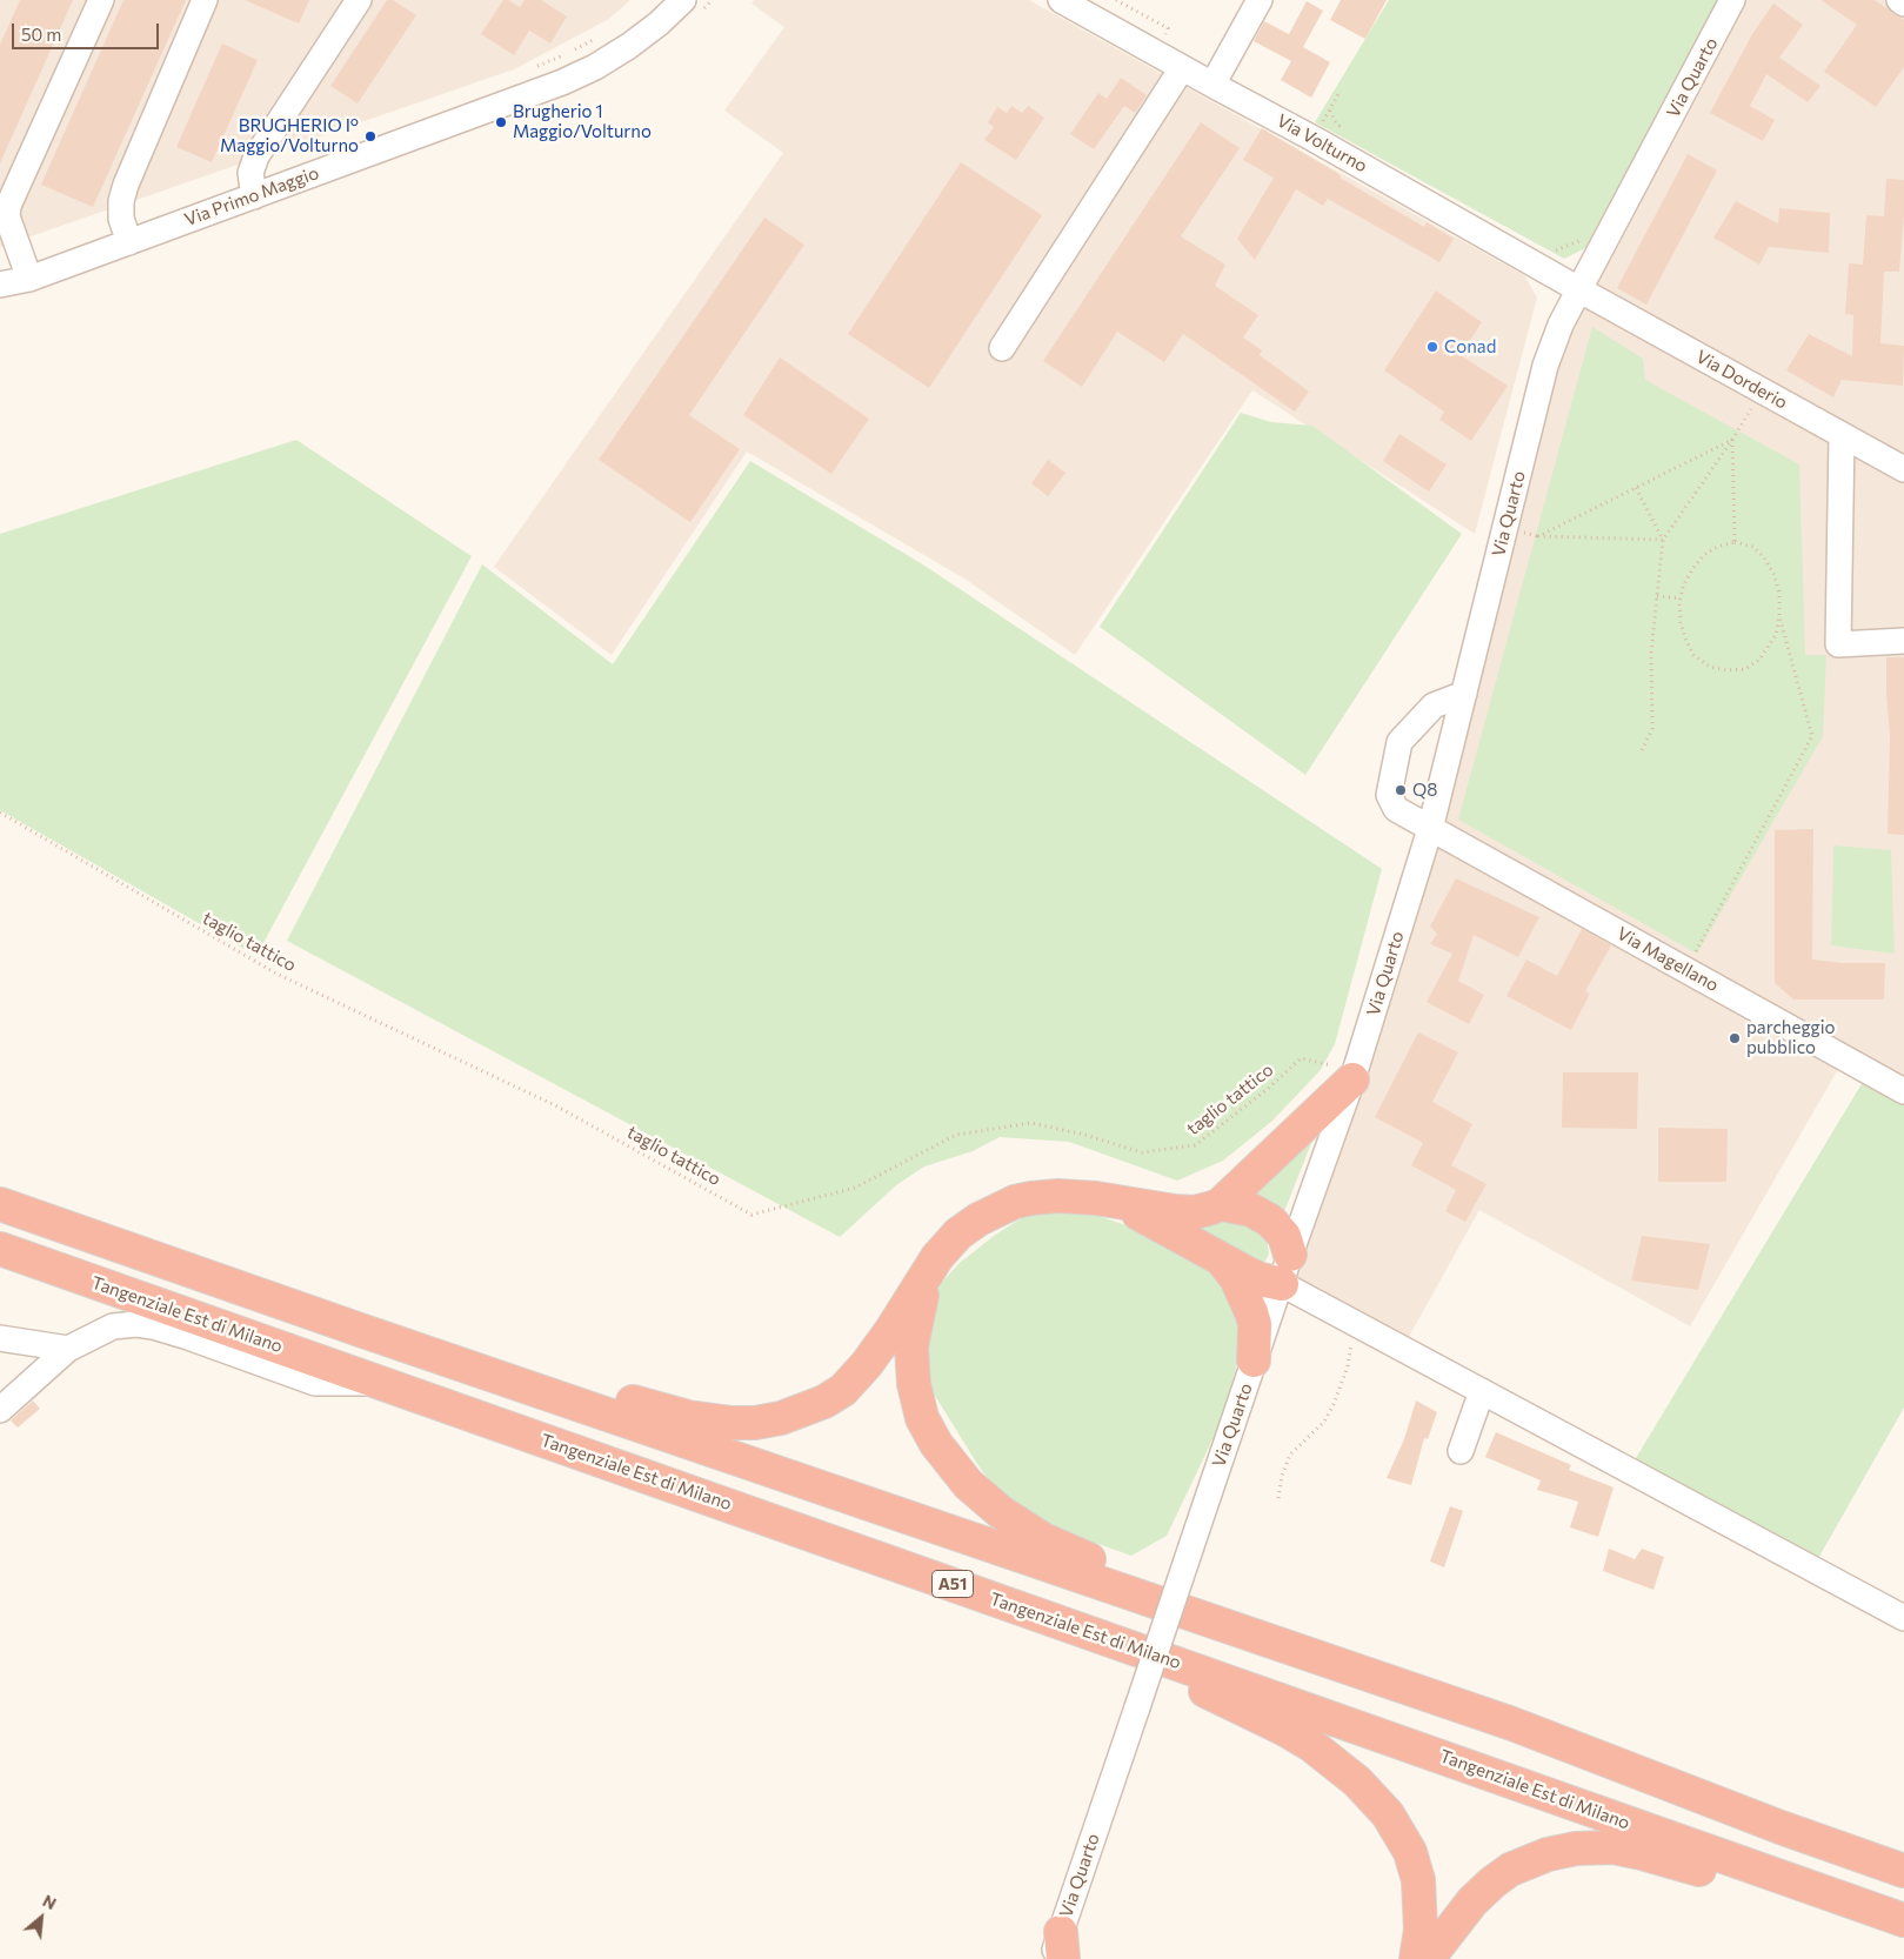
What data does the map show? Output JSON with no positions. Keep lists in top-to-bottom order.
{
  "streets": {
    "highway": ["Tangenziale Est di Milano", "A51"],
    "street": [
      "Via Quarto",
      "Via Volturno",
      "Via Primo Maggio",
      "Via Dorderio",
      "Via Magellano"
    ],
    "path": ["taglio tattico"]
  },
  "crossings": [
    ["Via Quarto", "Via Volturno"],
    ["Via Quarto", "Via Dorderio"],
    ["Via Quarto", "taglio tattico"],
    ["Via Quarto", "Via Magellano"],
    ["Via Volturno", "Via Dorderio"]
  ],
  "places": [
    "Brugherio 1 Maggio/Volturno",
    "BRUGHERIO I° Maggio/Volturno",
    "Conad",
    "Q8",
    "parcheggio pubblico"
  ],
  "scale_bar": "50 m",
  "north": "top right"
}
